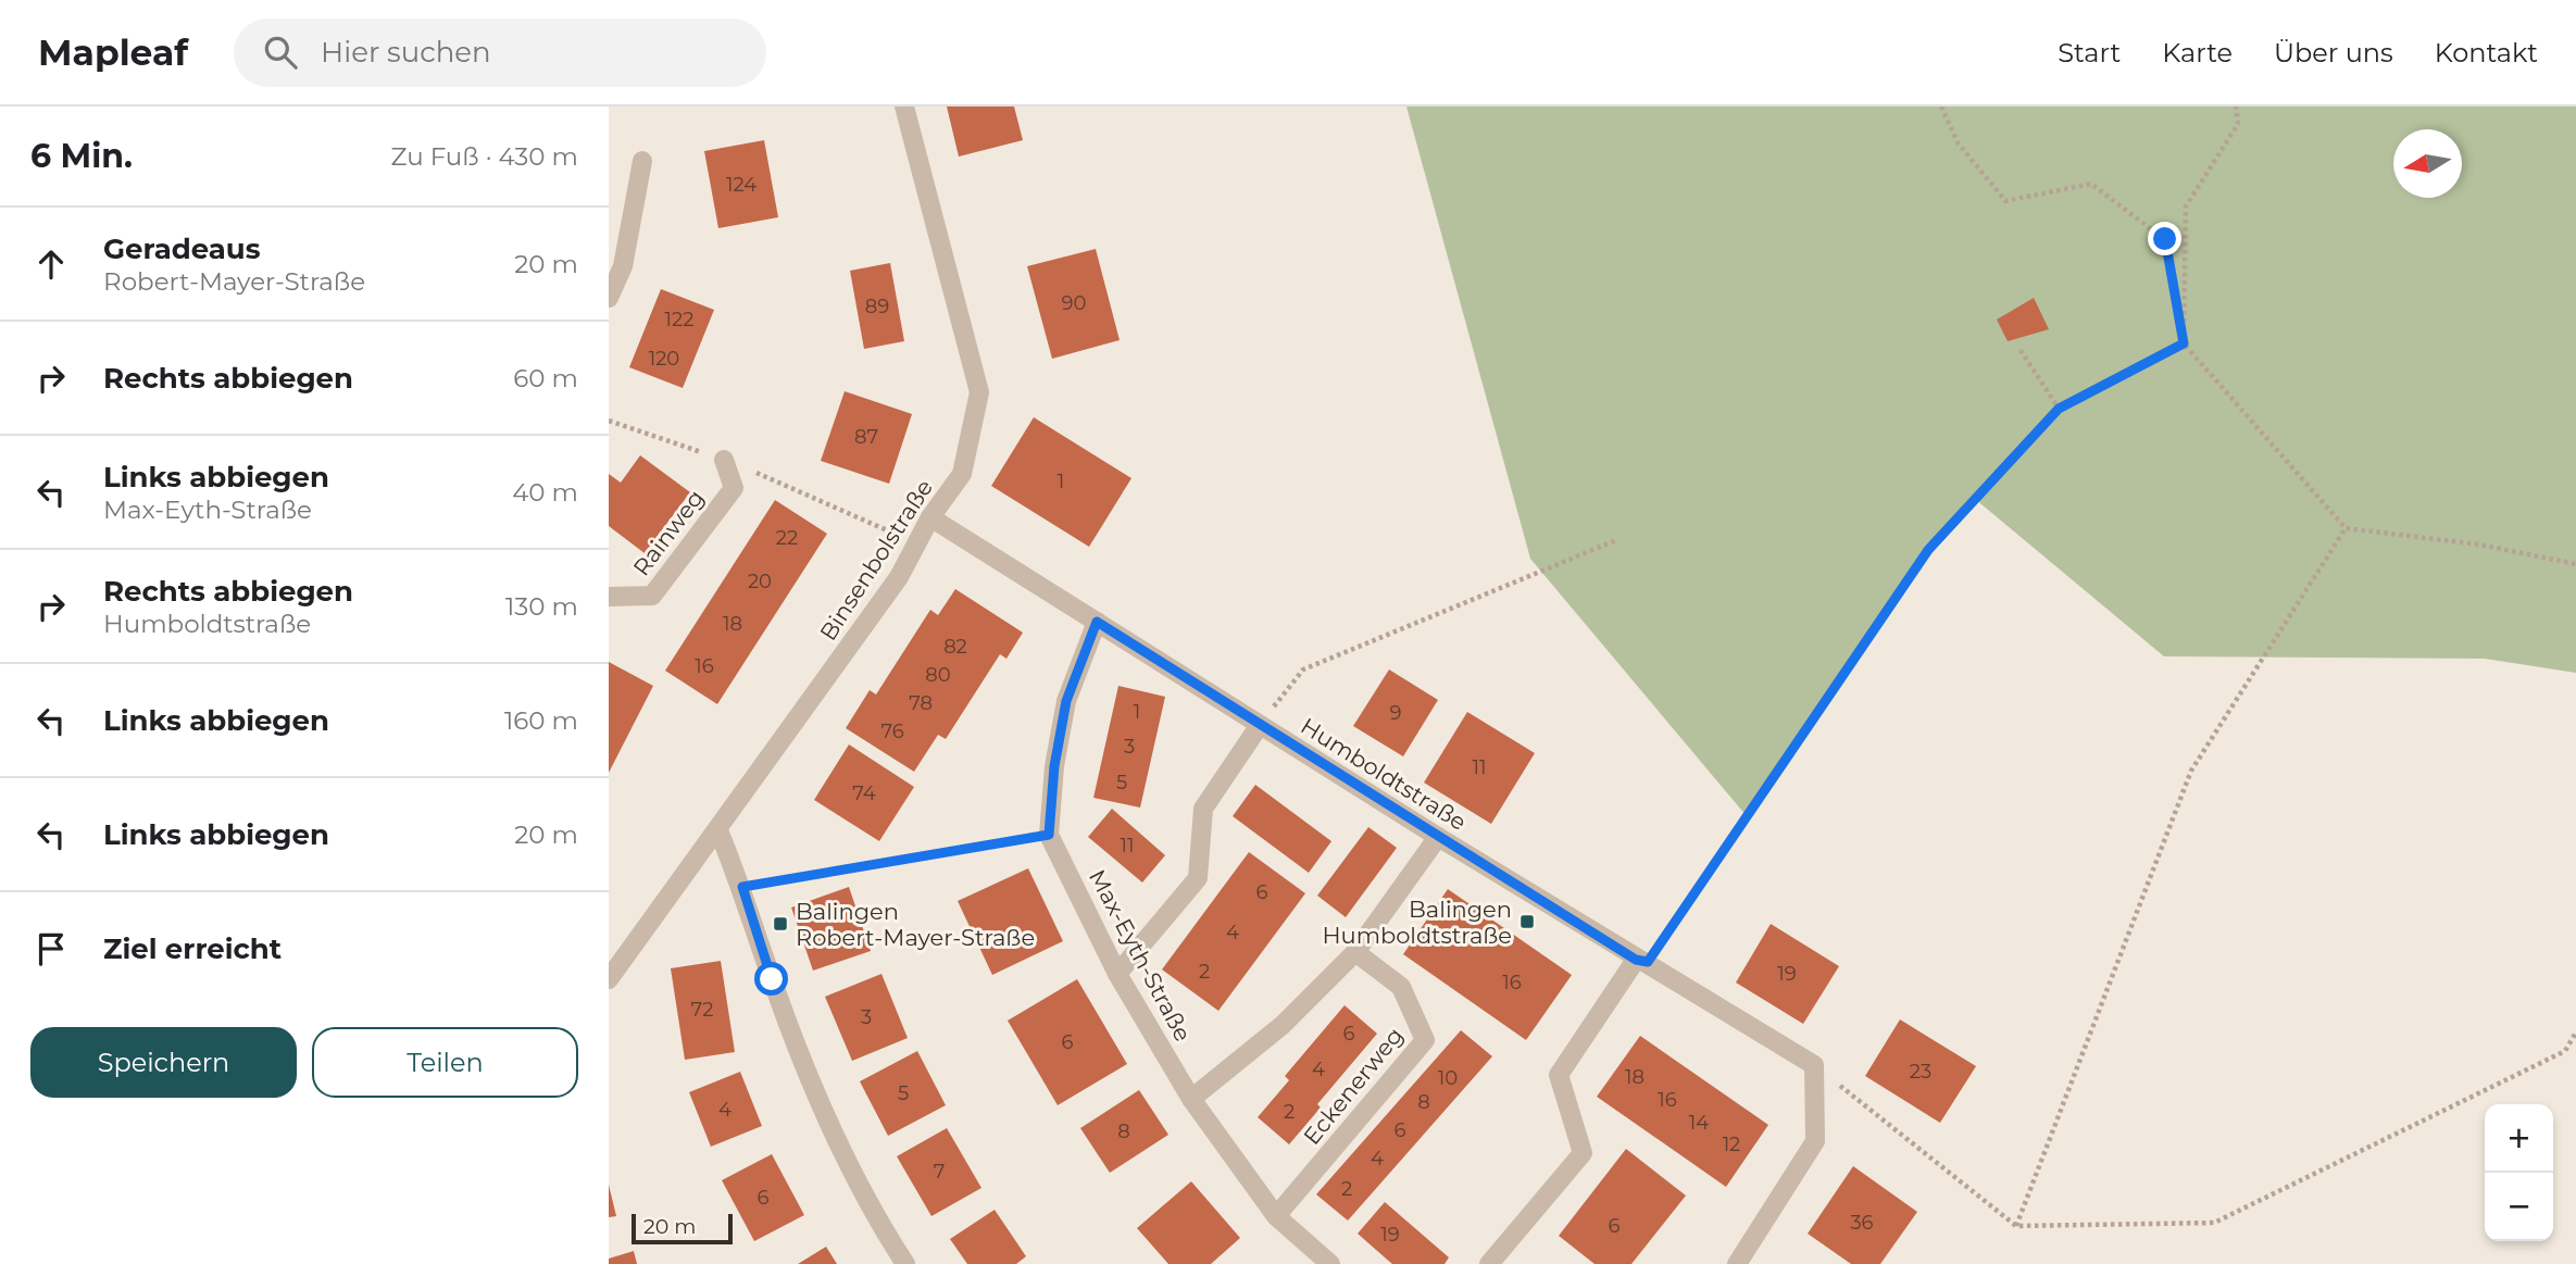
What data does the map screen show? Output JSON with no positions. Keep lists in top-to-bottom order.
{
  "streets": {
    "street": [
      "Rainweg",
      "Binsenbolstraße",
      "Humboldtstraße",
      "Max-Eyth-Straße",
      "Eckenerweg"
    ]
  },
  "crossings": [
    ["Binsenbolstraße", "Humboldtstraße"],
    ["Max-Eyth-Straße", "Eckenerweg"]
  ],
  "places": {
    "transit": ["Balingen Humboldtstraße", "Balingen Robert-Mayer-Straße"]
  },
  "house_numbers": [
    "124",
    "90",
    "89",
    "122",
    "120",
    "87",
    "1",
    "22",
    "20",
    "18",
    "82",
    "16",
    "80",
    "78",
    "1",
    "9",
    "76",
    "3",
    "11",
    "5",
    "74",
    "11",
    "6",
    "4",
    "2",
    "19",
    "16",
    "72",
    "3",
    "6",
    "6",
    "4",
    "23",
    "18",
    "10",
    "5",
    "16",
    "8",
    "4",
    "2",
    "14",
    "6",
    "8",
    "12",
    "4",
    "7",
    "2",
    "6",
    "36",
    "6",
    "19"
  ],
  "scale_bar": "20 m",
  "north": "left",
  "page": {
    "header": "Mapleaf",
    "search": "Hier suchen",
    "nav": [
      "Start",
      "Karte",
      "Über uns",
      "Kontakt"
    ],
    "heading": ["6 Min.", "Zu Fuß · 430 m"],
    "list": [
      ["Geradeaus", "Robert-Mayer-Straße", "20 m"],
      ["Rechts abbiegen", "60 m"],
      ["Links abbiegen", "Max-Eyth-Straße", "40 m"],
      ["Rechts abbiegen", "Humboldtstraße", "130 m"],
      ["Links abbiegen", "160 m"],
      ["Links abbiegen", "20 m"],
      "Ziel erreicht"
    ],
    "buttons": ["Speichern", "Teilen"],
    "map_buttons": ["+", "−"],
    "scale": "20 m"
  }
}
